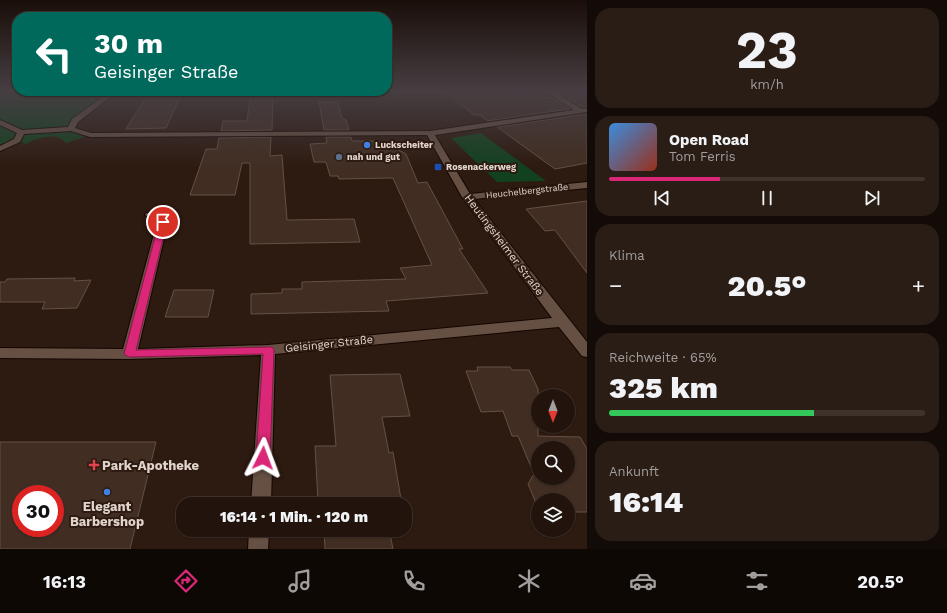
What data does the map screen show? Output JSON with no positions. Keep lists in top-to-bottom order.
{
  "streets": {
    "street": ["Heuchelbergstraße", "Heutingsheimer Straße", "Geisinger Straße"]
  },
  "crossings": [
    ["Heuchelbergstraße", "Heutingsheimer Straße"],
    ["Heutingsheimer Straße", "Geisinger Straße"]
  ],
  "places": {
    "other": ["Luckscheiter", "nah und gut", "Elegant Barbershop"],
    "transit": ["Rosenackerweg"],
    "health": ["Park-Apotheke"]
  },
  "north": "bottom",
  "page": {
    "tile": [
      ["23", "km/h"],
      "Klima",
      ["Reichweite · 65%", "325 km"],
      ["Ankunft", "16:14"]
    ],
    "turn": ["30 m", "Geisinger Straße"],
    "song": ["Open Road", "Tom Ferris"],
    "heat": ["−", "20.5°", "+"],
    "limit": "30",
    "trip": "16:14 · 1 Min. · 120 m",
    "tabs": ["16:13", "20.5°"]
  }
}
